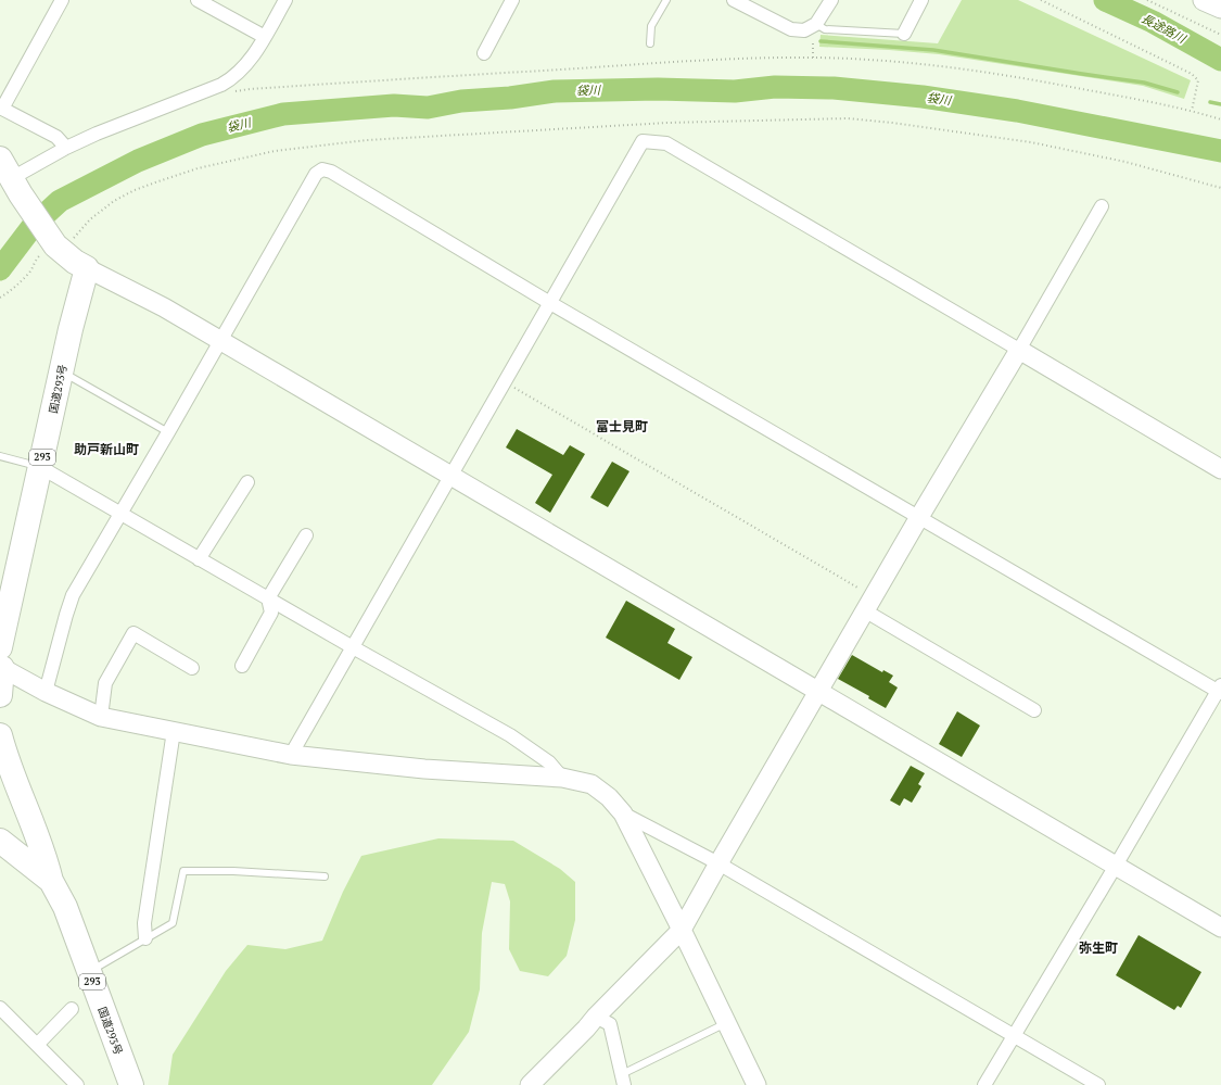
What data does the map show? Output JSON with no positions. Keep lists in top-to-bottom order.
{
  "streets": {
    "highway": ["国道293号", "293"]
  },
  "districts": ["富士見町", "助戸新山町", "弥生町"],
  "water": ["長途路川", "袋川"]
}
